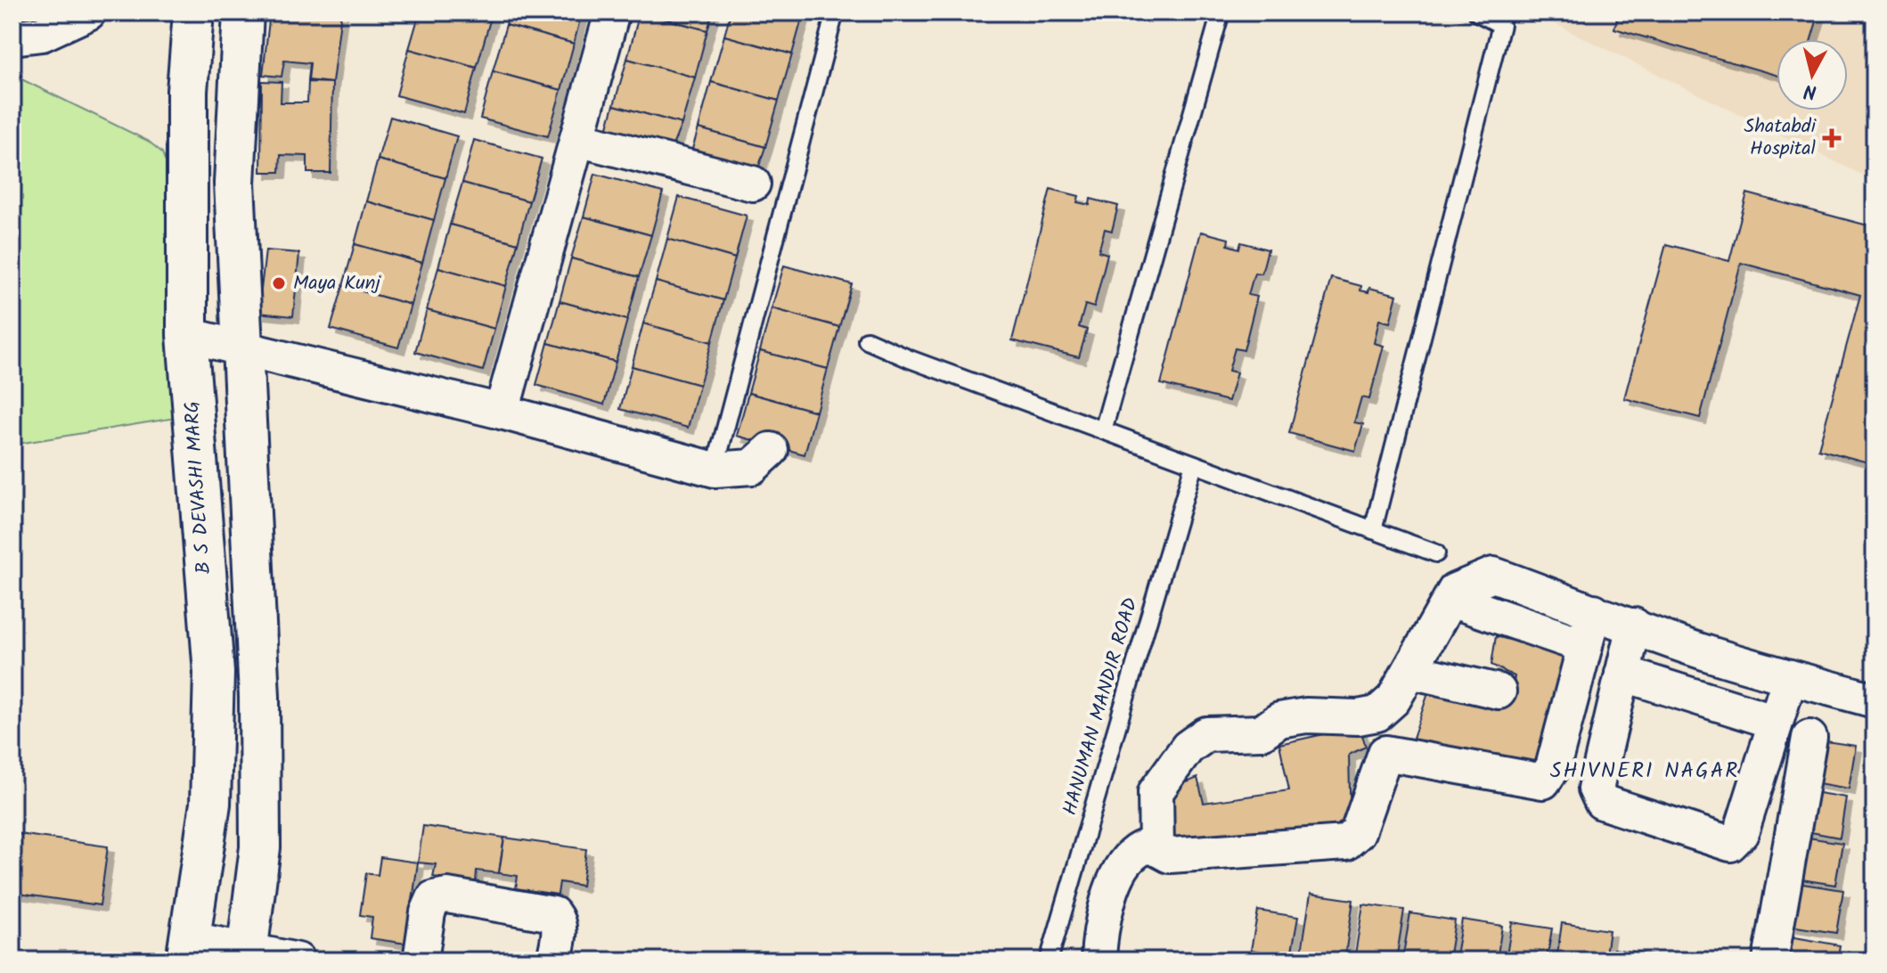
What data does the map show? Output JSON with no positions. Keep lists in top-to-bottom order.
{
  "streets": {
    "main road": ["B S DEVASHI MARG"],
    "lane": ["HANUMAN MANDIR ROAD"]
  },
  "districts": ["SHIVNERI NAGAR"],
  "places": {
    "health": ["Shatabdi Hospital"],
    "other": ["Maya Kunj"]
  },
  "north": "bottom"
}
